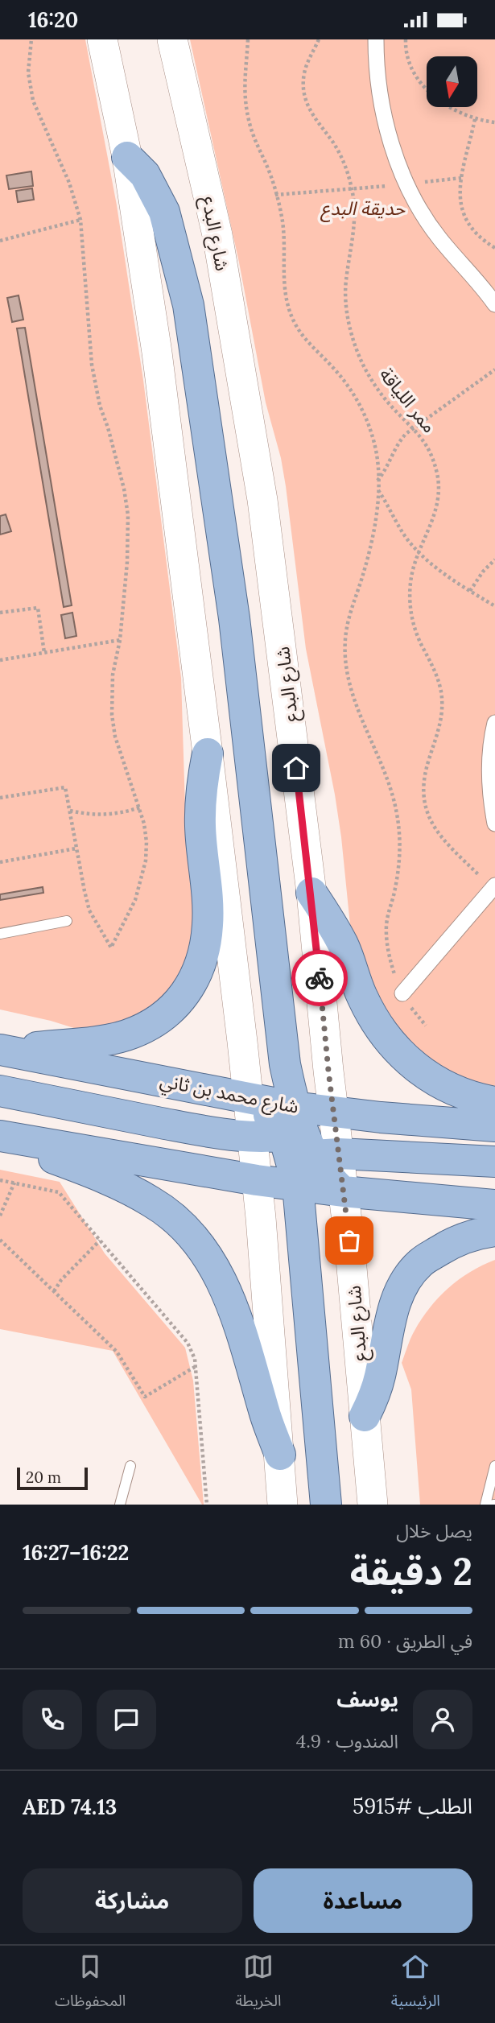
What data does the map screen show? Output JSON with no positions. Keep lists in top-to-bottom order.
{
  "streets": {
    "main road": ["شارع البدع", "شارع محمد بن ثاني"],
    "path": ["ممر اللياقة"]
  },
  "crossings": [
    ["شارع البدع", "شارع محمد بن ثاني"]
  ],
  "parks": ["حديقة البدع"],
  "scale_bar": "20 m",
  "north": "bottom",
  "page": {
    "status": "16:20",
    "scale": "20 m",
    "heading": ["2 دقيقة", "يصل خلال", "16:22–16:27"],
    "panel": [
      "يوسف",
      "المندوب · 4.9",
      "الطلب #5915",
      "AED 74.13"
    ],
    "bar": "في الطريق · 60 m",
    "buttons": ["مساعدة", "مشاركة"],
    "tabs": ["الرئيسية", "الخريطة", "المحفوظات"]
  }
}
